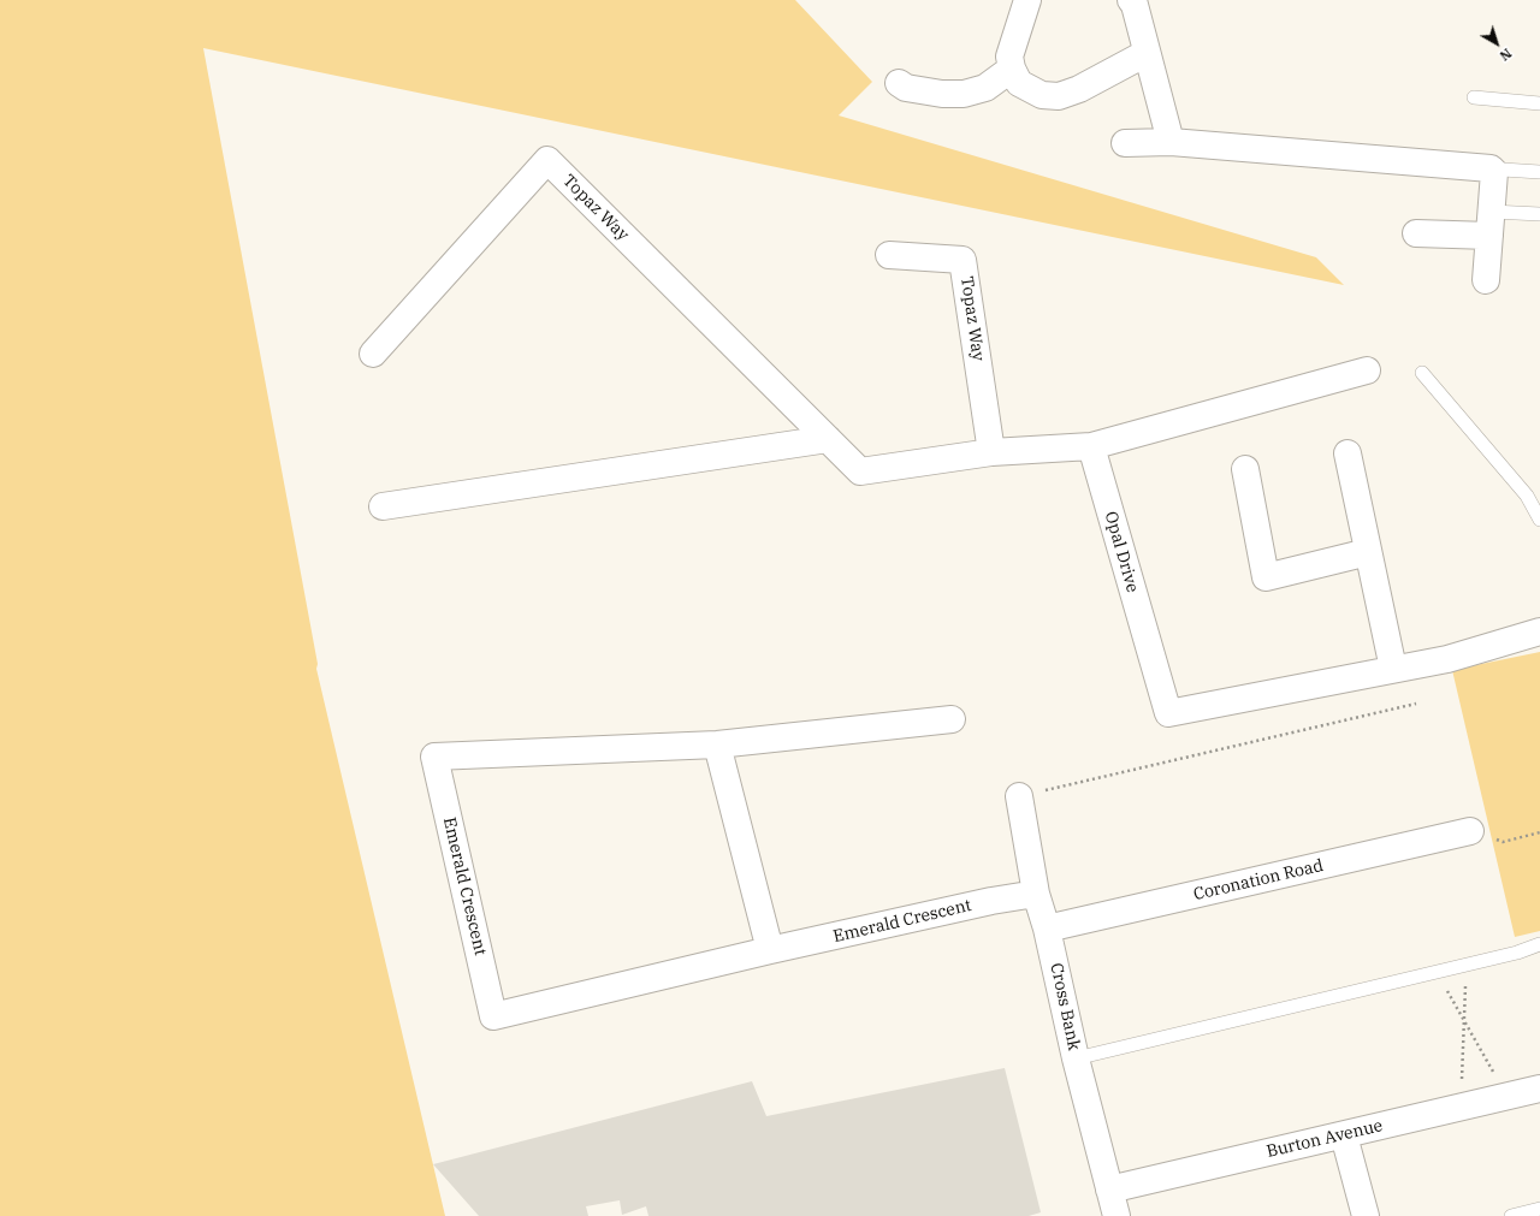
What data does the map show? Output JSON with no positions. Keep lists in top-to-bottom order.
{
  "streets": {
    "street": [
      "Topaz Way",
      "Opal Drive",
      "Coronation Road",
      "Emerald Crescent",
      "Cross Bank",
      "Burton Avenue"
    ]
  },
  "crossings": [
    ["Topaz Way", "Opal Drive"],
    ["Coronation Road", "Cross Bank"],
    ["Emerald Crescent", "Cross Bank"],
    ["Cross Bank", "Burton Avenue"]
  ],
  "north": "bottom right"
}
